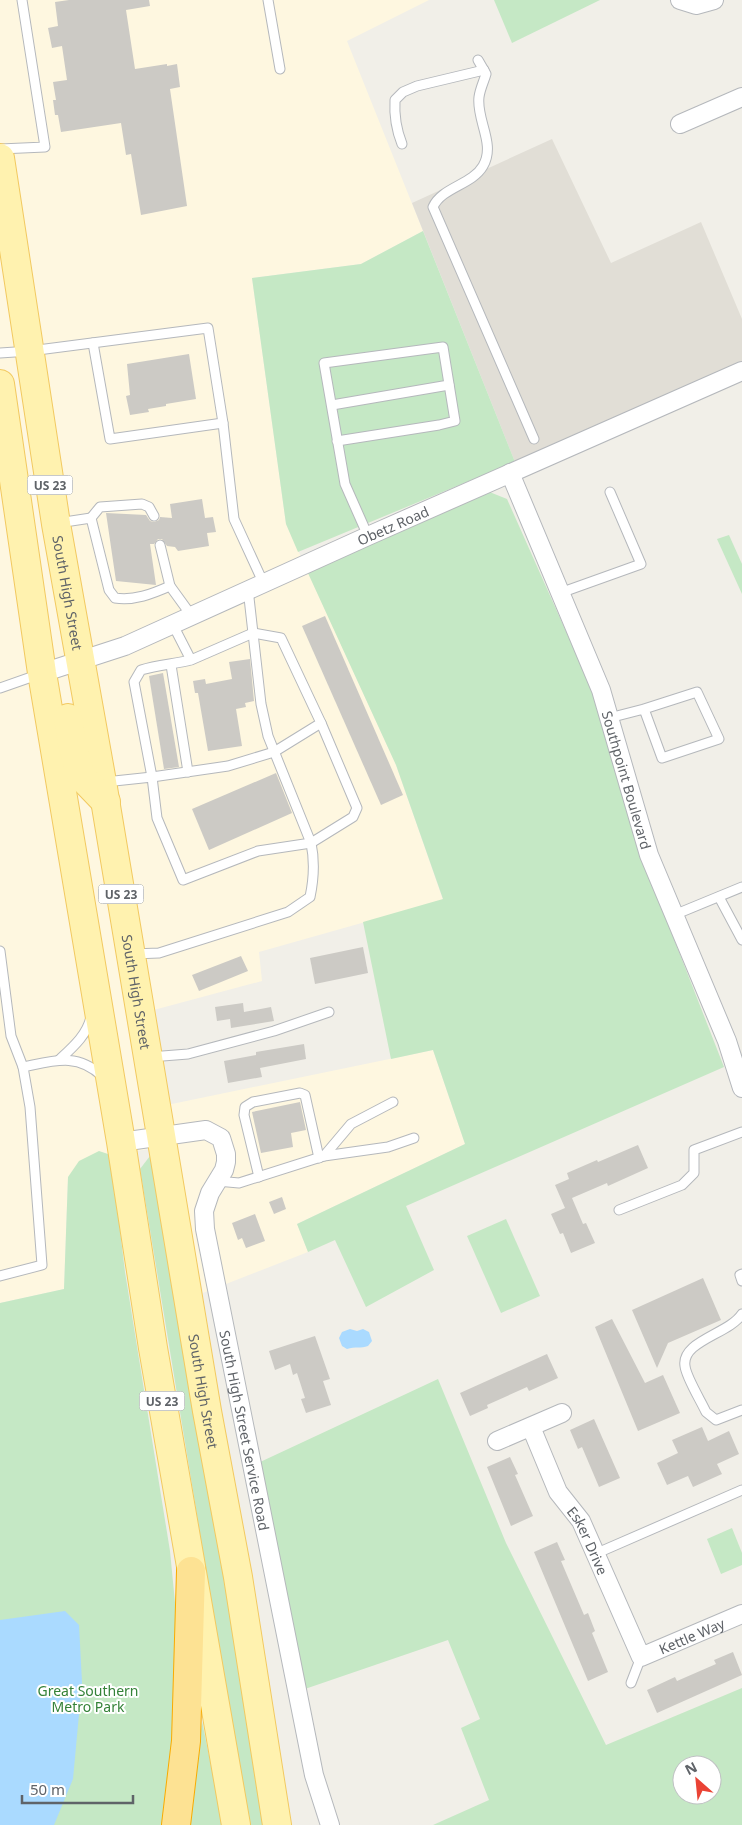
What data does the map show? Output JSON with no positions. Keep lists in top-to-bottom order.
{
  "streets": {
    "main road": ["US 23", "South High Street"],
    "street": [
      "Obetz Road",
      "Southpoint Boulevard",
      "South High Street Service Road",
      "Esker Drive",
      "Kettle Way"
    ]
  },
  "crossings": [
    ["US 23", "Obetz Road"],
    ["US 23", "South High Street Service Road"],
    ["Obetz Road", "South High Street"],
    ["Obetz Road", "Southpoint Boulevard"],
    ["South High Street", "South High Street Service Road"],
    ["Esker Drive", "Kettle Way"]
  ],
  "parks": ["Great Southern Metro Park"],
  "scale_bar": "50 m",
  "north": "top left"
}
